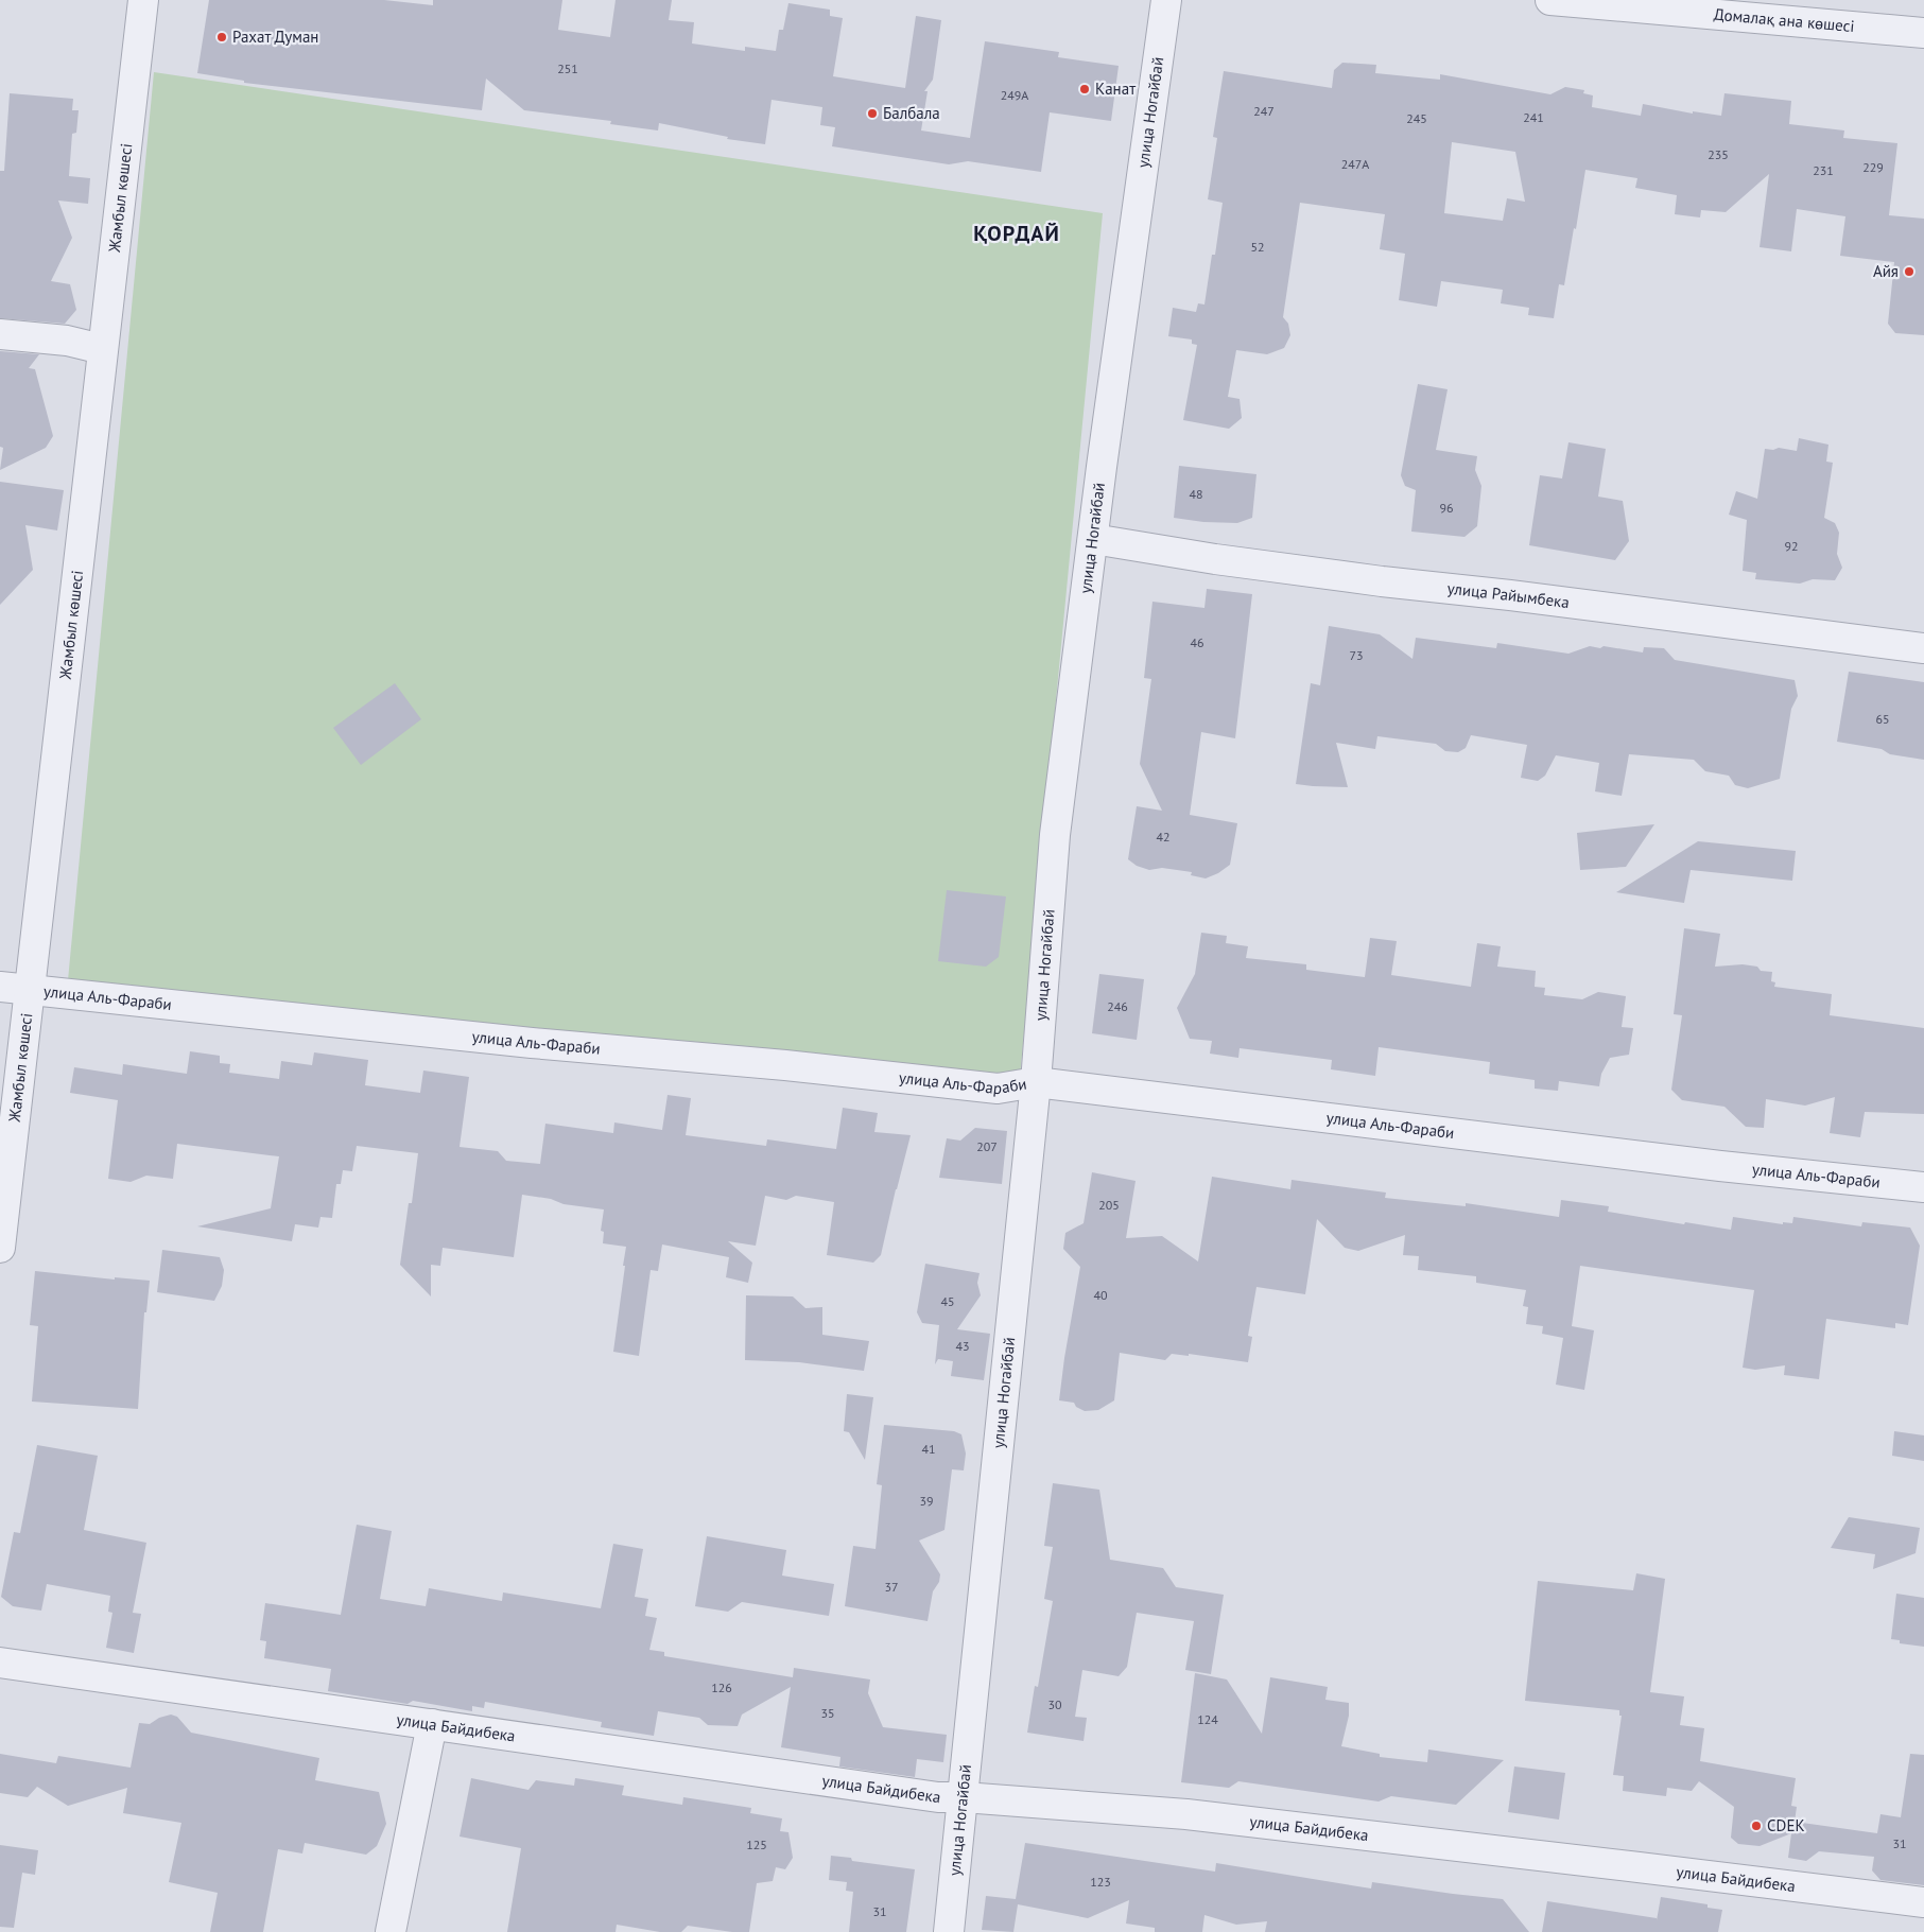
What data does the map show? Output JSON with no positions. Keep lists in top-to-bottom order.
{
  "streets": {
    "street": [
      "Домалақ ана көшесі",
      "улица Ногайбай",
      "Жамбыл көшесі",
      "улица Райымбека",
      "улица Аль-Фараби",
      "улица Байдибека"
    ]
  },
  "crossings": [
    ["улица Ногайбай", "улица Райымбека"],
    ["улица Ногайбай", "улица Аль-Фараби"],
    ["улица Ногайбай", "улица Байдибека"],
    ["Жамбыл көшесі", "улица Аль-Фараби"]
  ],
  "districts": ["ҚОРДАЙ"],
  "places": [
    "Рахат Думан",
    "Канат",
    "Балбала",
    "Айя",
    "CDEK"
  ],
  "house_numbers": [
    "251",
    "249А",
    "247",
    "241",
    "245",
    "235",
    "247А",
    "229",
    "231",
    "52",
    "48",
    "96",
    "92",
    "46",
    "73",
    "65",
    "42",
    "246",
    "207",
    "205",
    "40",
    "45",
    "43",
    "41",
    "39",
    "37",
    "126",
    "30",
    "35",
    "124",
    "31",
    "125",
    "123",
    "31"
  ]
}
